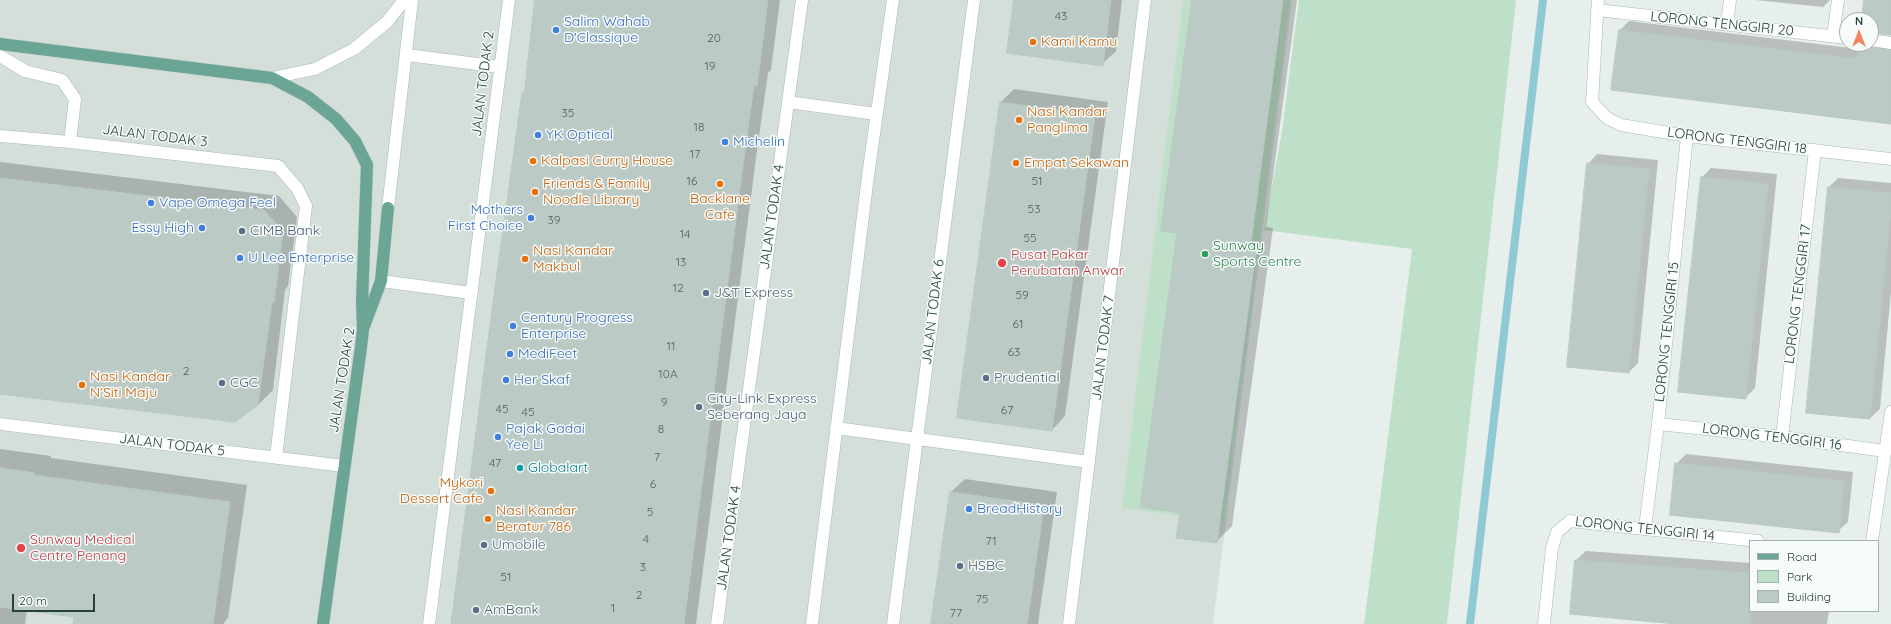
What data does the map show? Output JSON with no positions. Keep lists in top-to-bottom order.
{
  "streets": {
    "main road": ["JALAN TODAK 2"],
    "street": [
      "LORONG TENGGIRI 20",
      "JALAN TODAK 3",
      "LORONG TENGGIRI 18",
      "JALAN TODAK 4",
      "LORONG TENGGIRI 17",
      "JALAN TODAK 6",
      "LORONG TENGGIRI 15",
      "JALAN TODAK 7",
      "LORONG TENGGIRI 16",
      "JALAN TODAK 5",
      "LORONG TENGGIRI 14"
    ]
  },
  "crossings": [
    ["LORONG TENGGIRI 20", "LORONG TENGGIRI 18"],
    ["JALAN TODAK 2", "JALAN TODAK 5"],
    ["JALAN TODAK 3", "JALAN TODAK 5"],
    ["LORONG TENGGIRI 18", "LORONG TENGGIRI 17"],
    ["LORONG TENGGIRI 18", "LORONG TENGGIRI 15"],
    ["LORONG TENGGIRI 17", "LORONG TENGGIRI 16"],
    ["LORONG TENGGIRI 15", "LORONG TENGGIRI 16"],
    ["LORONG TENGGIRI 15", "LORONG TENGGIRI 14"]
  ],
  "places": [
    "Salim Wahab D'Classique",
    "Kami Kamu",
    "Nasi Kandar Panglima",
    "YK Optical",
    "Michelin",
    "Kalpasi Curry House",
    "Empat Sekawan",
    "Backlane Cafe",
    "Friends & Family Noodle Library",
    "Vape Omega Feel",
    "Mothers First Choice",
    "Essy High",
    "CIMB Bank",
    "Sunway Sports Centre",
    "U Lee Enterprise",
    "Nasi Kandar Makbul",
    "Pusat Pakar Perubatan Anwar",
    "J&T Express",
    "Century Progress Enterprise",
    "MediFeet",
    "Prudential",
    "Her Skaf",
    "CGC",
    "Nasi Kandar N’Siti Maju",
    "City-Link Express Seberang Jaya",
    "Pajak Gadai Yee Li",
    "Globalart",
    "Mykori Dessert Cafe",
    "BreadHistory",
    "Nasi Kandar Beratur 786",
    "Umobile",
    "Sunway Medical Centre Penang",
    "HSBC",
    "AmBank"
  ],
  "house_numbers": [
    "43",
    "20",
    "19",
    "35",
    "18",
    "17",
    "16",
    "51",
    "53",
    "39",
    "14",
    "55",
    "13",
    "12",
    "59",
    "61",
    "11",
    "63",
    "2",
    "10A",
    "9",
    "45",
    "67",
    "45",
    "8",
    "7",
    "47",
    "6",
    "5",
    "4",
    "71",
    "3",
    "51",
    "2",
    "75",
    "1",
    "77"
  ],
  "legend": ["Road", "Park", "Building"],
  "scale_bar": "20 m",
  "north": "top"
}
